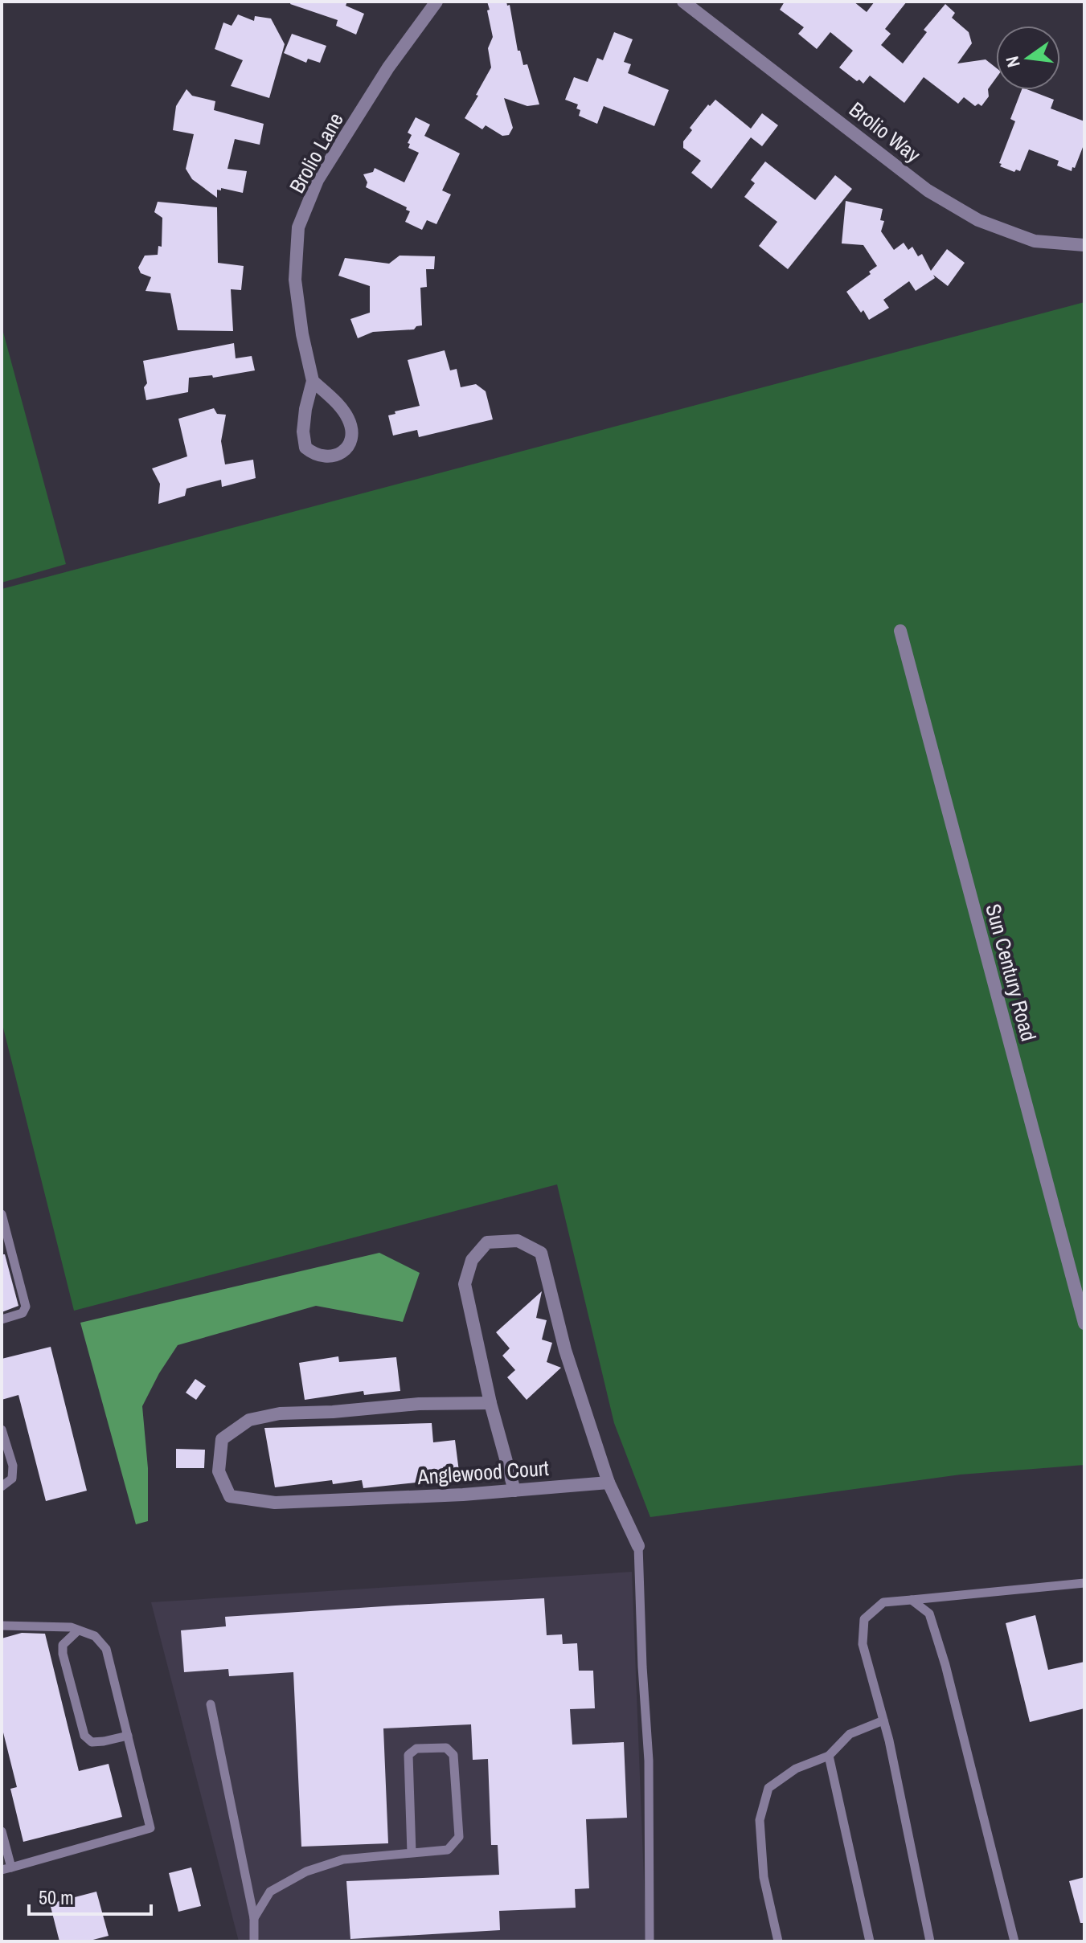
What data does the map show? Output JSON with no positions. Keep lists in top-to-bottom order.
{
  "streets": {
    "street": [
      "Brolio Way",
      "Brolio Lane",
      "Sun Century Road",
      "Anglewood Court"
    ]
  },
  "scale_bar": "50 m",
  "north": "left"
}
